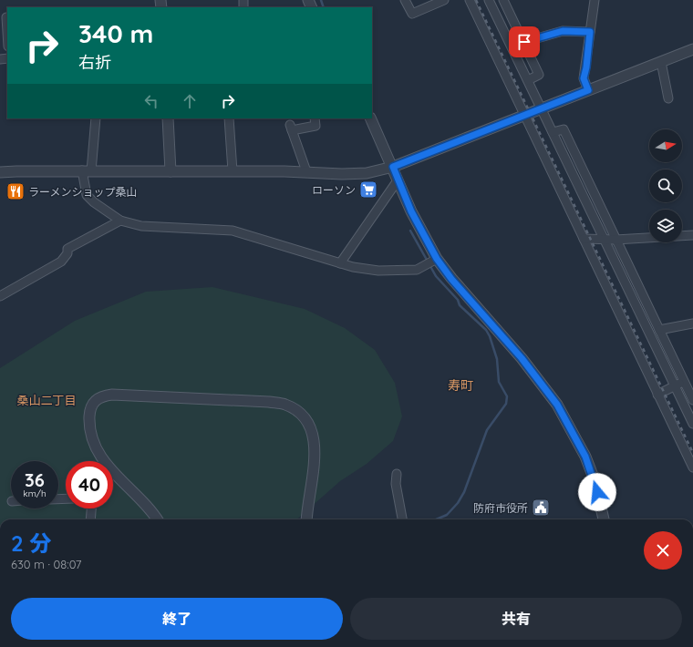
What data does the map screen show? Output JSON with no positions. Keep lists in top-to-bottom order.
{
  "districts": ["寿町", "桑山二丁目"],
  "places": {
    "supermarket": ["ローソン"],
    "restaurant": ["ラーメンショップ桑山"],
    "public building": ["防府市役所"]
  },
  "north": "right",
  "page": {
    "turn": ["340 m", "右折"],
    "speed": "36 km/h",
    "limit": "40",
    "heading": ["2 分", "630 m · 08:07"],
    "buttons": ["終了", "共有"]
  }
}
